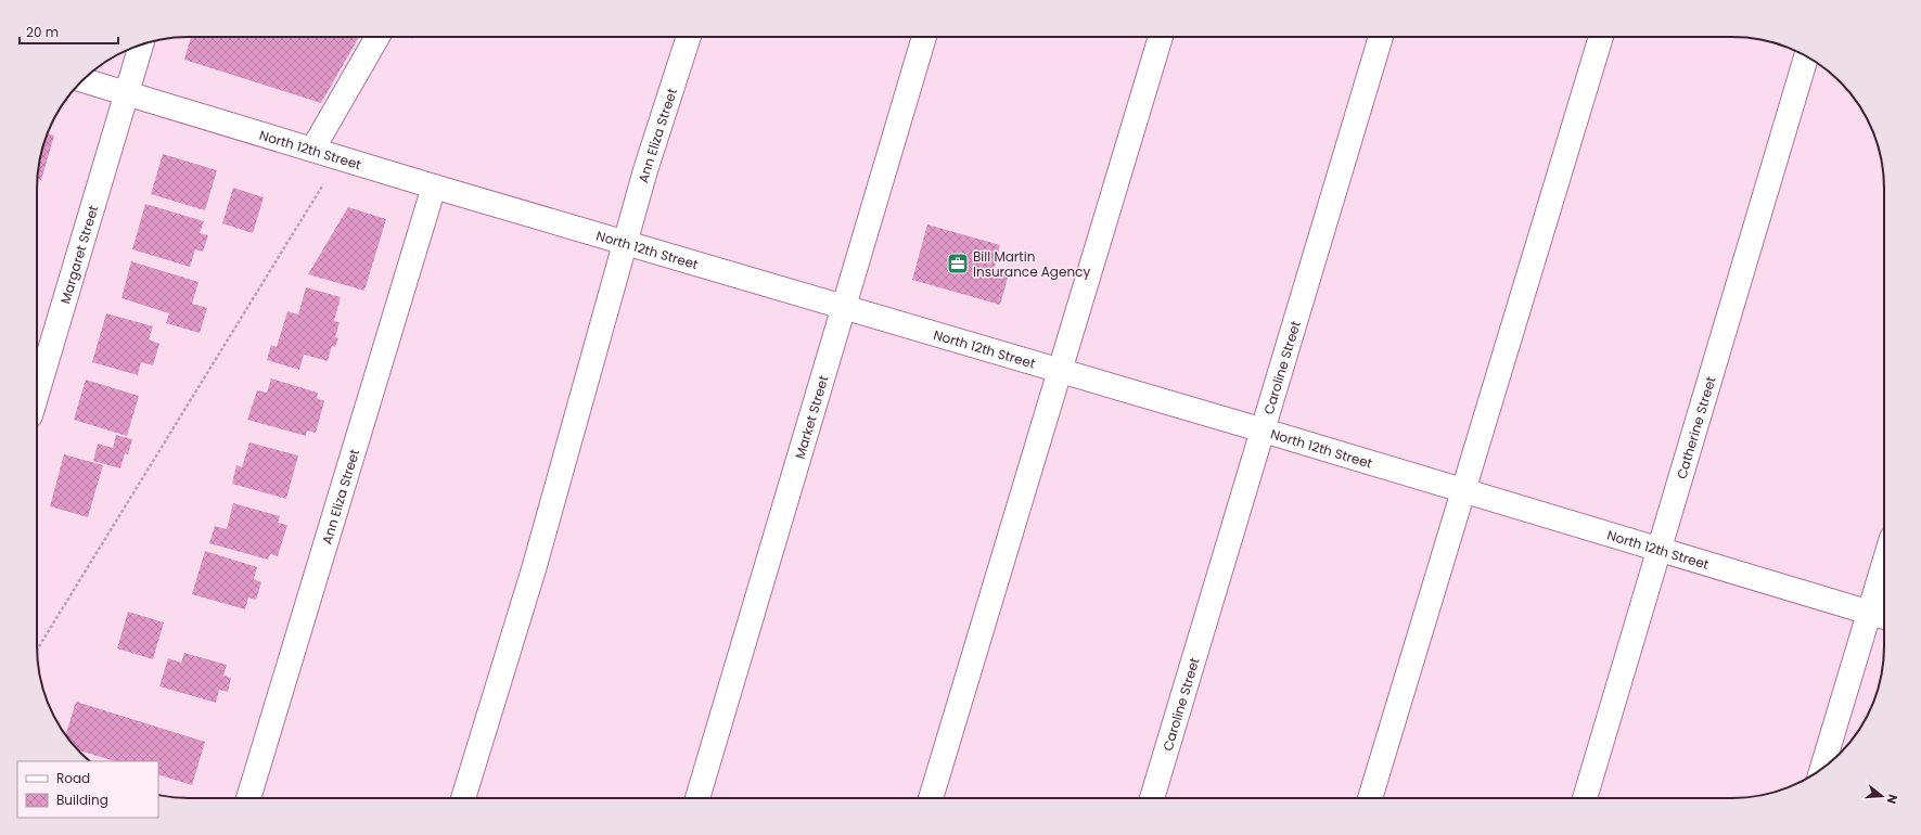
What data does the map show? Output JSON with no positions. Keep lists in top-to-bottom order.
{
  "streets": {
    "street": [
      "Ann Eliza Street",
      "North 12th Street",
      "Margaret Street",
      "Caroline Street",
      "Market Street",
      "Catherine Street"
    ]
  },
  "crossings": [
    ["Ann Eliza Street", "North 12th Street"],
    ["North 12th Street", "Margaret Street"],
    ["North 12th Street", "Caroline Street"],
    ["North 12th Street", "Market Street"],
    ["North 12th Street", "Catherine Street"]
  ],
  "places": {
    "office": ["Bill Martin Insurance Agency"]
  },
  "legend": ["Road", "Building"],
  "scale_bar": "20 m",
  "north": "right"
}
